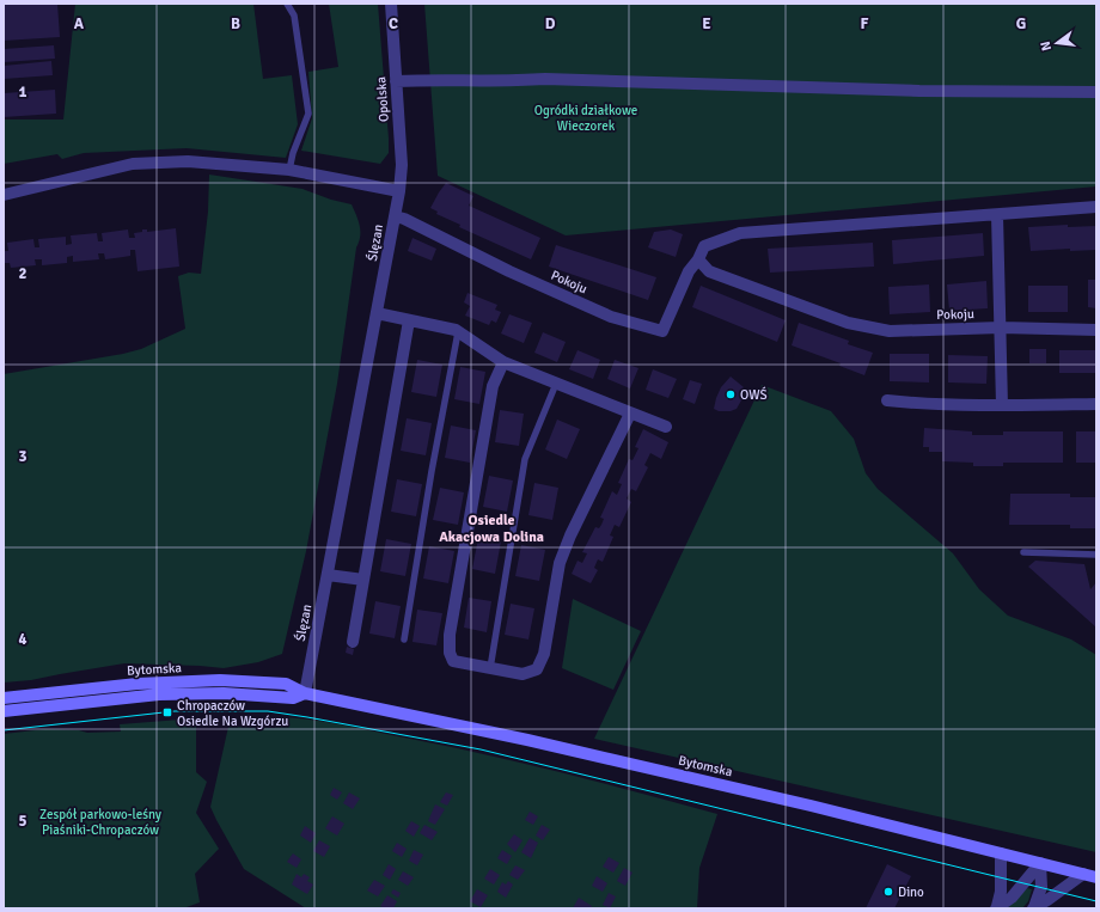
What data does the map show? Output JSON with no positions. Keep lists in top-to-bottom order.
{
  "streets": {
    "main road": ["Bytomska"],
    "street": ["Opolska", "Ślęzan", "Pokoju"]
  },
  "crossings": [
    ["Opolska", "Ślęzan"],
    ["Ślęzan", "Pokoju"],
    ["Ślęzan", "Bytomska"]
  ],
  "districts": ["Osiedle Akacjowa Dolina"],
  "parks": ["Ogródki działkowe Wieczorek", "Zespół parkowo-leśny Piaśniki-Chropaczów"],
  "places": {
    "other": ["OWŚ", "Dino"],
    "transit": ["Chropaczów Osiedle Na Wzgórzu"]
  },
  "north": "left",
  "grid": {
    "columns": [
      "A",
      "B",
      "C",
      "D",
      "E",
      "F",
      "G"
    ],
    "rows": [
      "1",
      "2",
      "3",
      "4",
      "5"
    ]
  }
}
